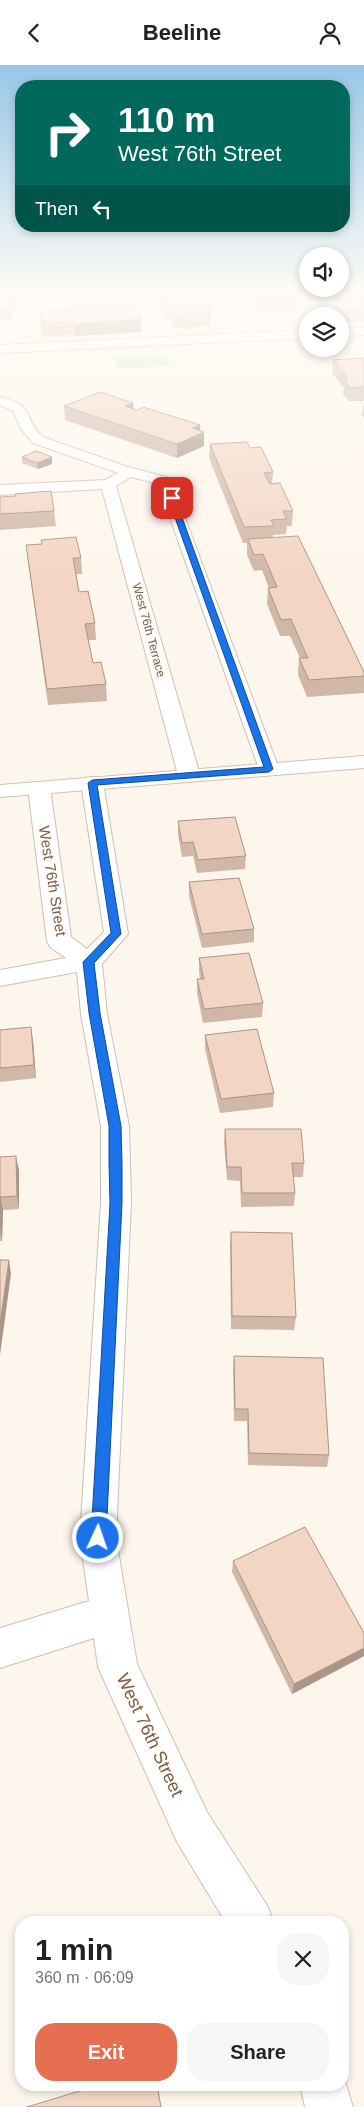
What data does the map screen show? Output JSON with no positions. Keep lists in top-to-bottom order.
{
  "streets": {
    "street": ["West 76th Terrace", "West 76th Street"]
  },
  "page": {
    "header": "Beeline",
    "turn": ["110 m", "West 76th Street"],
    "then": "Then",
    "heading": ["1 min", "360 m · 06:09"],
    "buttons": ["Exit", "Share"]
  }
}
